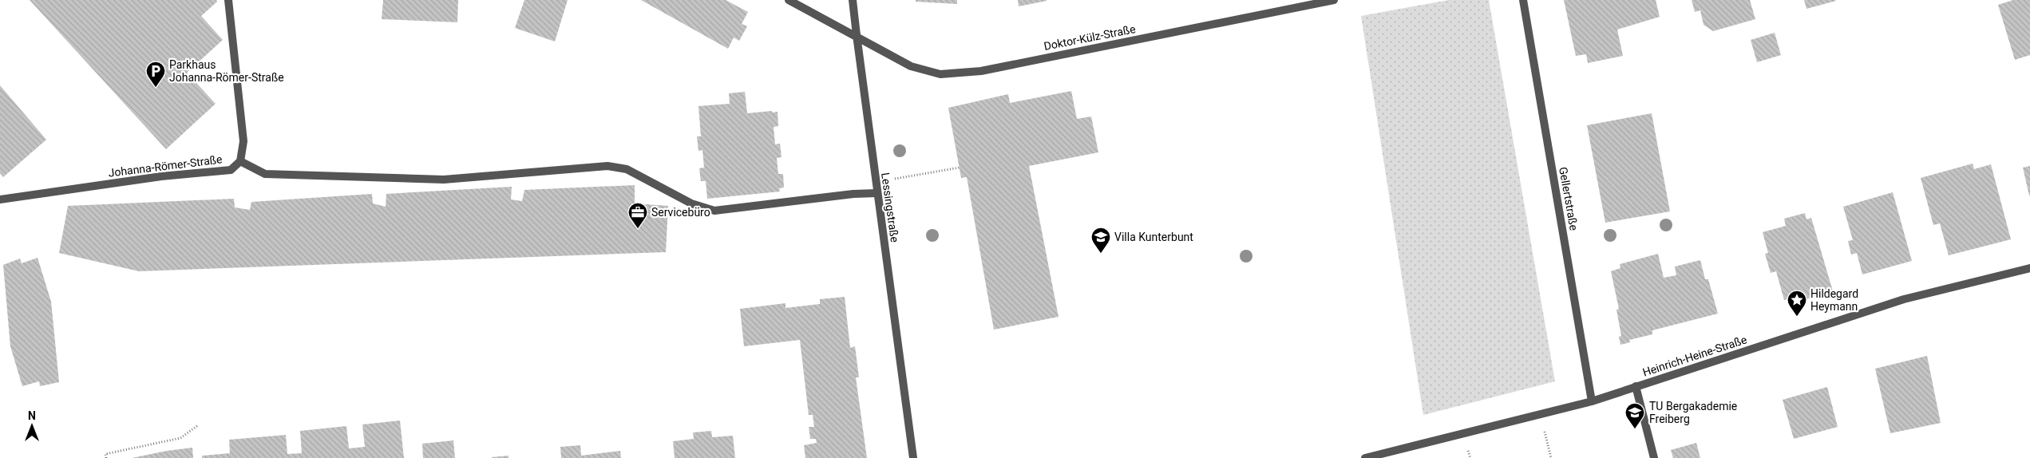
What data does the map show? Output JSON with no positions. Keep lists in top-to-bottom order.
{
  "streets": {
    "street": [
      "Doktor-Külz-Straße",
      "Johanna-Römer-Straße",
      "Gellertstraße",
      "Lessingstraße",
      "Heinrich-Heine-Straße"
    ]
  },
  "crossings": [
    ["Doktor-Külz-Straße", "Lessingstraße"],
    ["Gellertstraße", "Heinrich-Heine-Straße"]
  ],
  "places": {
    "parking": ["Parkhaus Johanna-Römer-Straße"],
    "office": ["Servicebüro"],
    "school or university": ["Villa Kunterbunt", "TU Bergakademie Freiberg"],
    "place": ["Hildegard Heymann"]
  },
  "north": "top"
}
